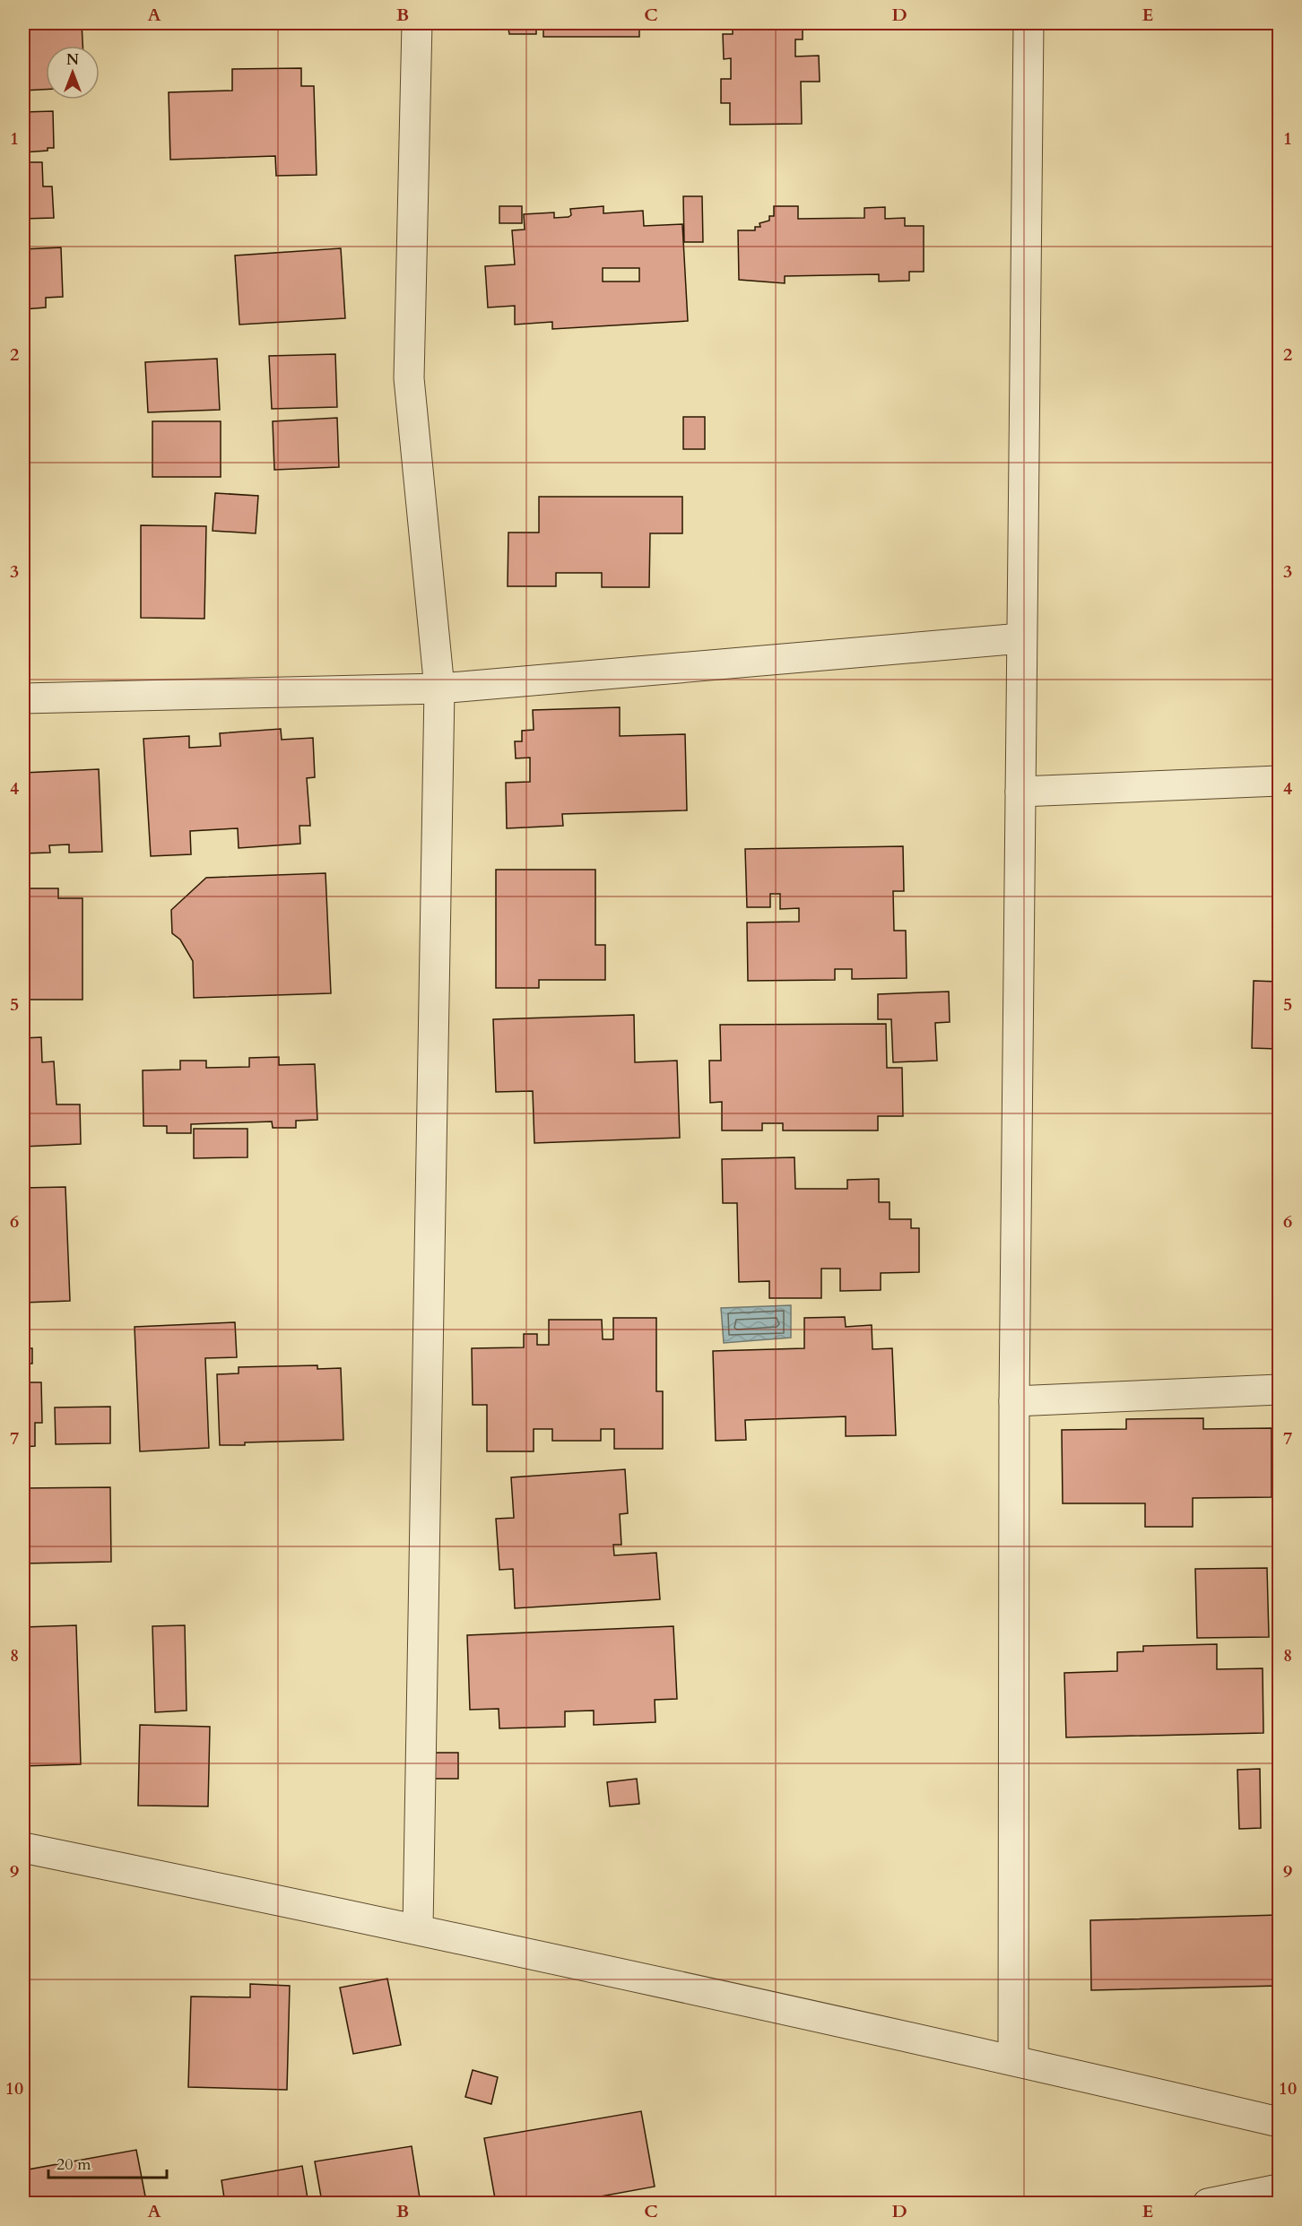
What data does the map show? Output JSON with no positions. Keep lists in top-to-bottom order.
{
  "scale_bar": "20 m",
  "north": "top",
  "grid": {
    "columns": [
      "A",
      "B",
      "C",
      "D",
      "E"
    ],
    "rows": [
      "1",
      "2",
      "3",
      "4",
      "5",
      "6",
      "7",
      "8",
      "9",
      "10"
    ]
  }
}
